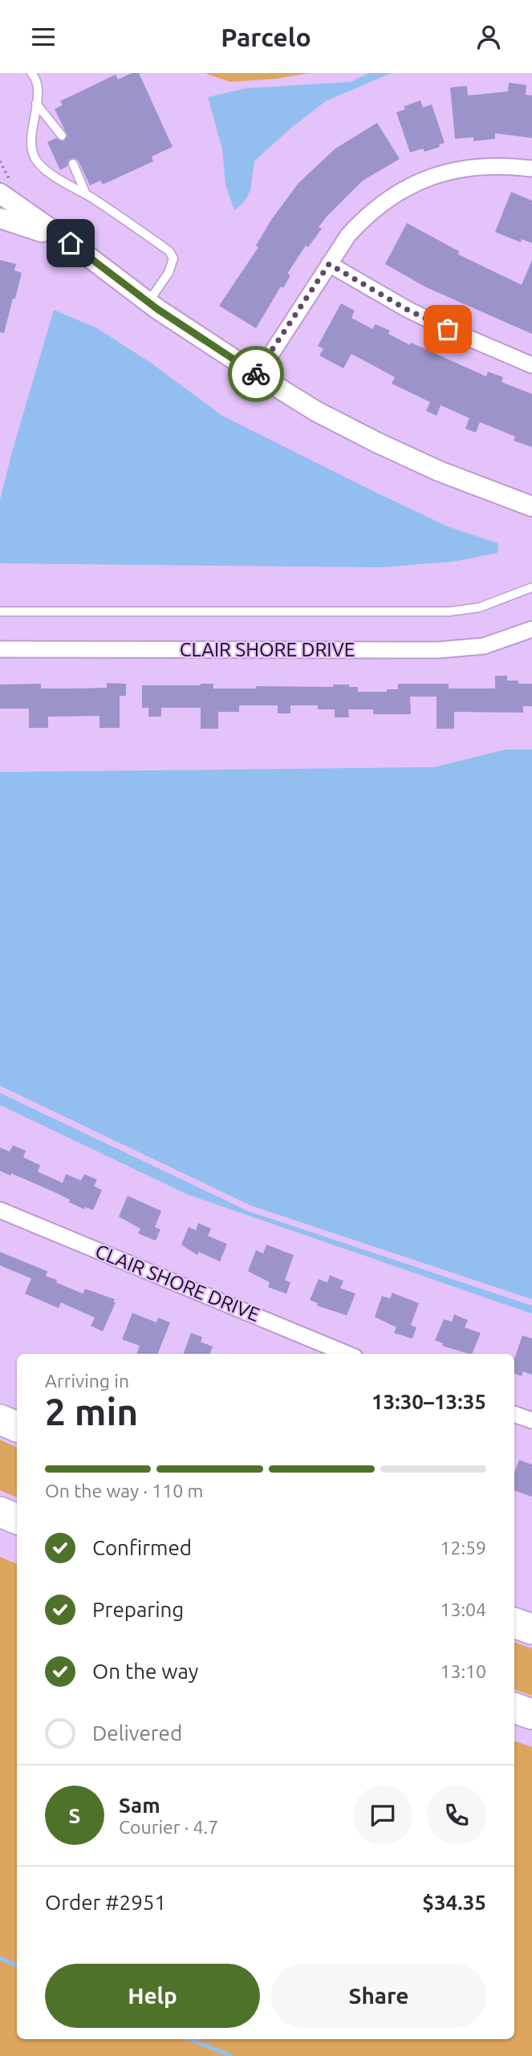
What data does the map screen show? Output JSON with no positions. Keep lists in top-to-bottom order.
{
  "streets": {
    "street": ["CLAIR SHORE DRIVE"]
  },
  "page": {
    "header": "Parcelo",
    "heading": ["2 min", "Arriving in", "13:30–13:35"],
    "panel": [
      "Sam",
      "Courier · 4.7",
      "Order #2951",
      "$34.35"
    ],
    "bar": "On the way · 110 m",
    "list": [
      ["Confirmed", "12:59"],
      ["Preparing", "13:04"],
      ["On the way", "13:10"],
      "Delivered"
    ],
    "round": "S",
    "buttons": ["Help", "Share"]
  }
}
